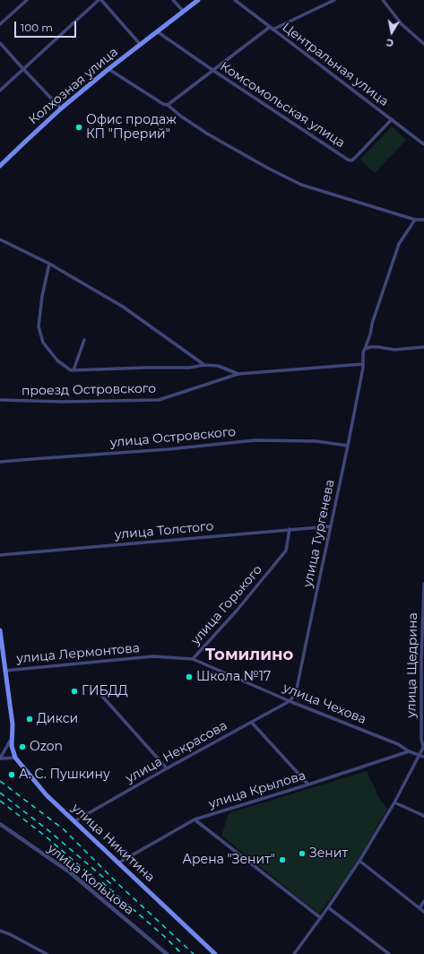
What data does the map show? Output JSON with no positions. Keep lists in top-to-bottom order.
{
  "streets": {
    "main road": ["Колхозная улица", "улица Никитина"],
    "street": [
      "Центральная улица",
      "Комсомольская улица",
      "проезд Островского",
      "улица Островского",
      "улица Толстого",
      "улица Тургенева",
      "улица Горького",
      "улица Лермонтова",
      "улица Щедрина",
      "улица Чехова",
      "улица Некрасова",
      "улица Крылова",
      "улица Кольцова"
    ]
  },
  "crossings": [
    ["Центральная улица", "Комсомольская улица"],
    ["Колхозная улица", "Комсомольская улица"],
    ["улица Островского", "улица Тургенева"],
    ["улица Толстого", "улица Тургенева"],
    ["улица Толстого", "улица Горького"],
    ["улица Тургенева", "улица Чехова"],
    ["улица Тургенева", "улица Некрасова"],
    ["улица Горького", "улица Лермонтова"],
    ["улица Горького", "улица Чехова"],
    ["улица Чехова", "улица Некрасова"],
    ["улица Чехова", "улица Крылова"],
    ["улица Некрасова", "улица Никитина"],
    ["улица Крылова", "улица Никитина"]
  ],
  "districts": ["Томилино"],
  "places": [
    "Офис продаж КП \"Прерий\"",
    "Школа №17",
    "ГИБДД",
    "Дикси",
    "Ozon",
    "А. С. Пушкину",
    "Зенит",
    "Арена \"Зенит\""
  ],
  "scale_bar": "100 m",
  "north": "bottom"
}
